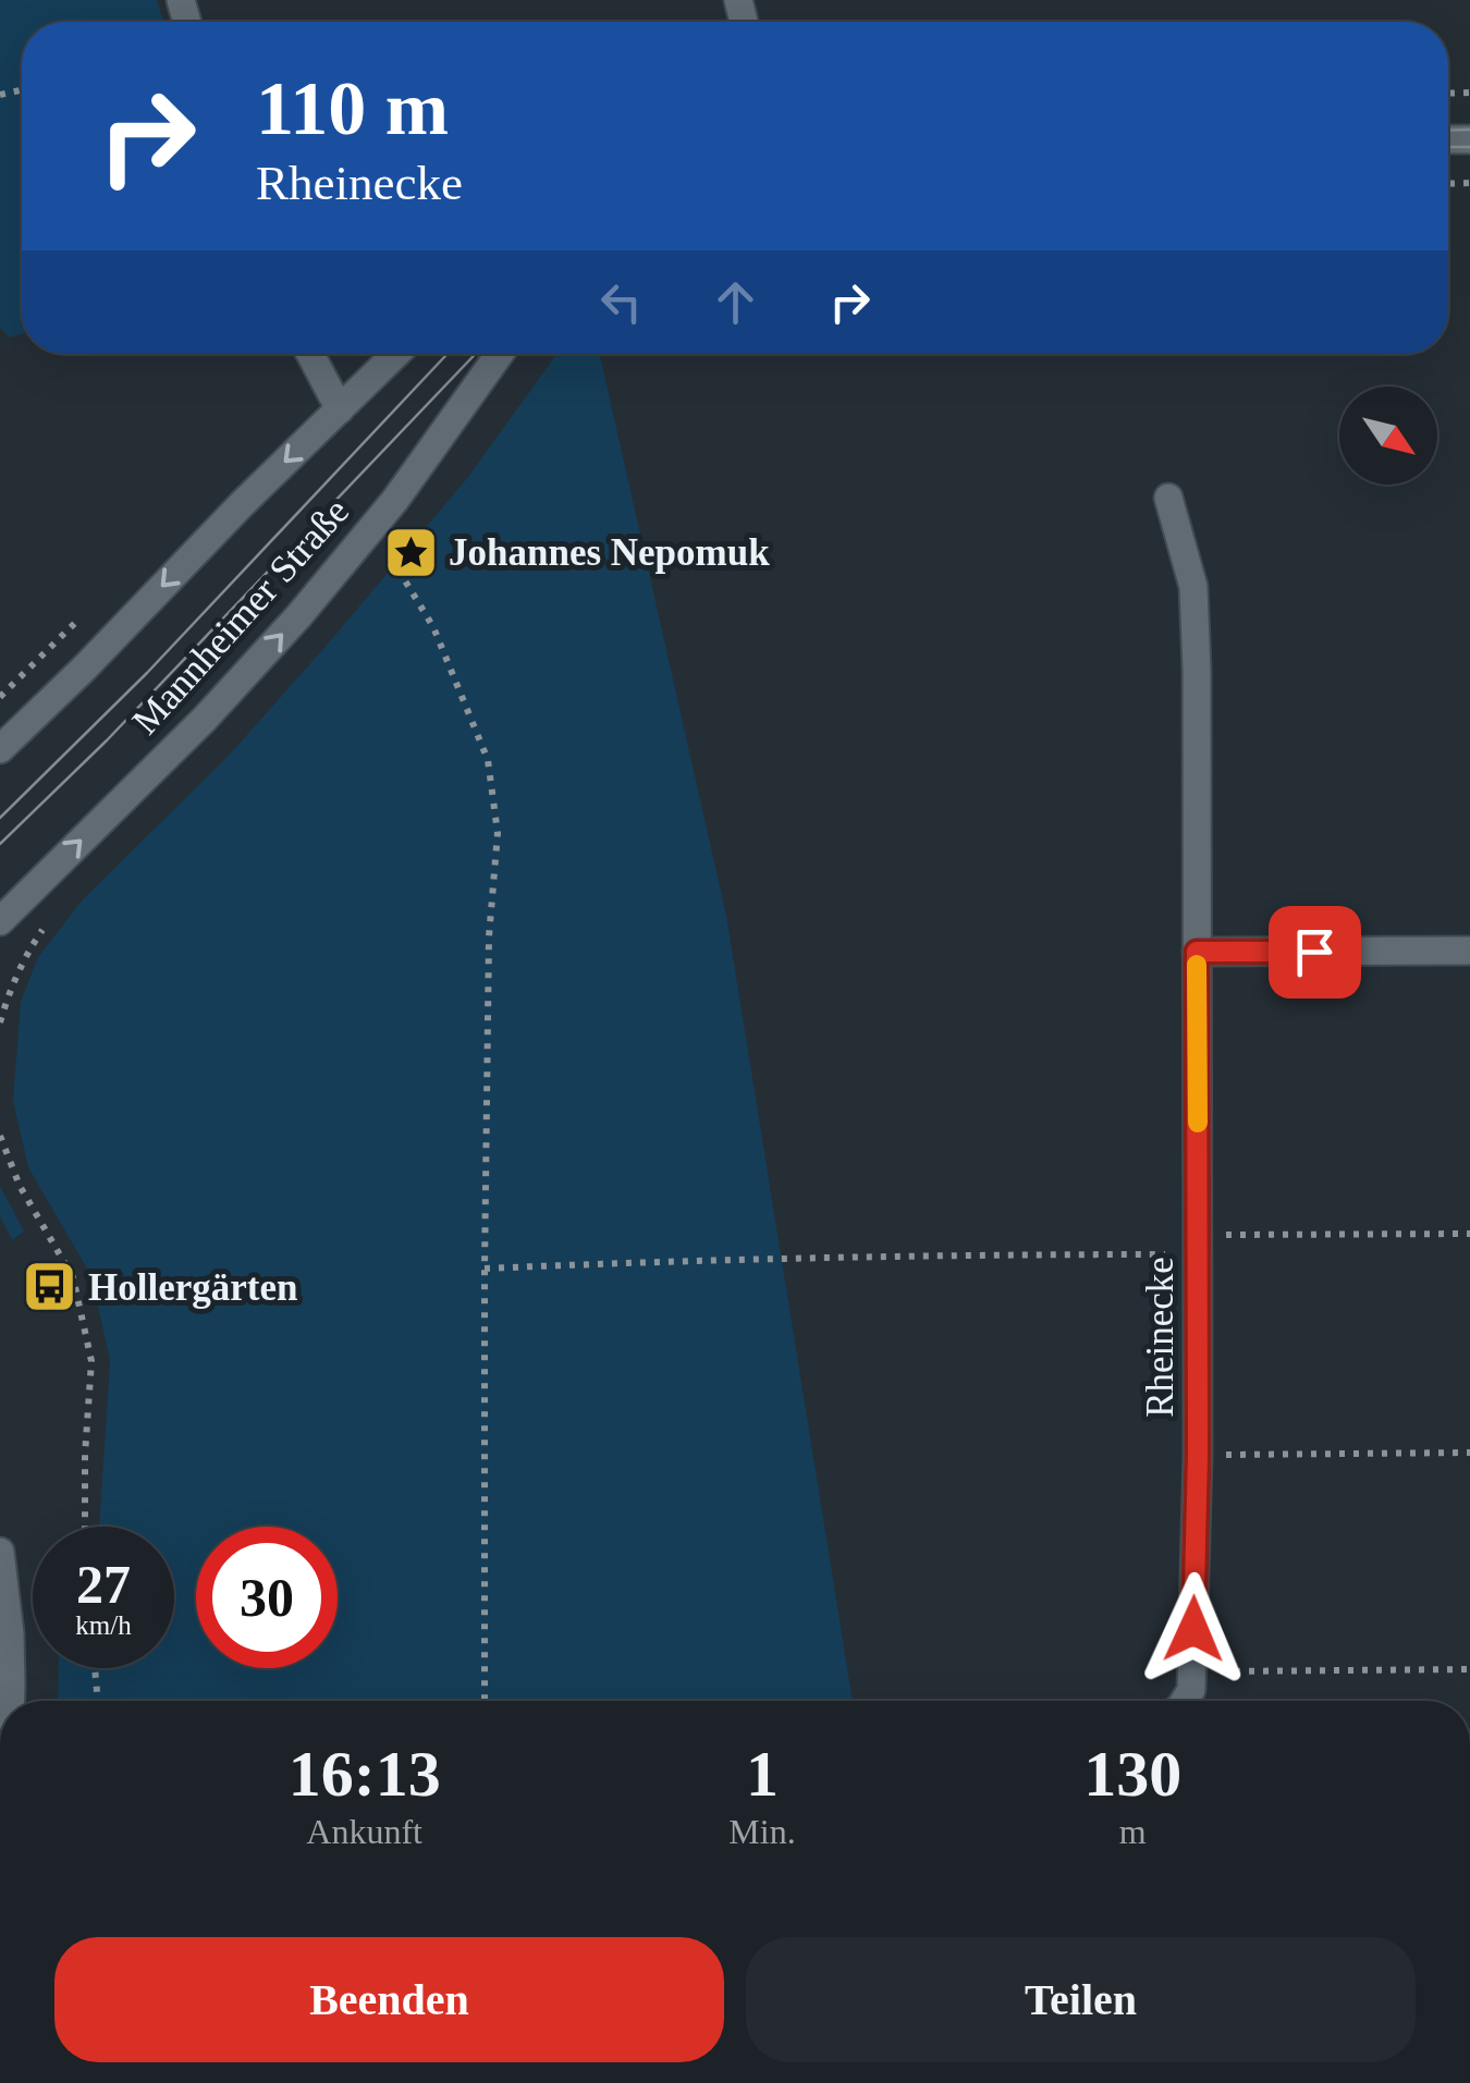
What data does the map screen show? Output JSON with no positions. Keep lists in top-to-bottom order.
{
  "streets": {
    "street": ["Mannheimer Straße", "Rheinecke"]
  },
  "places": {
    "place": ["Johannes Nepomuk"],
    "bus stop": ["Hollergärten"]
  },
  "north": "bottom right",
  "page": {
    "turn": ["110 m", "Rheinecke"],
    "speed": "27 km/h",
    "limit": "30",
    "eta": [
      "16:13",
      "Ankunft",
      "1",
      "Min.",
      "130",
      "m"
    ],
    "buttons": ["Beenden", "Teilen"]
  }
}
